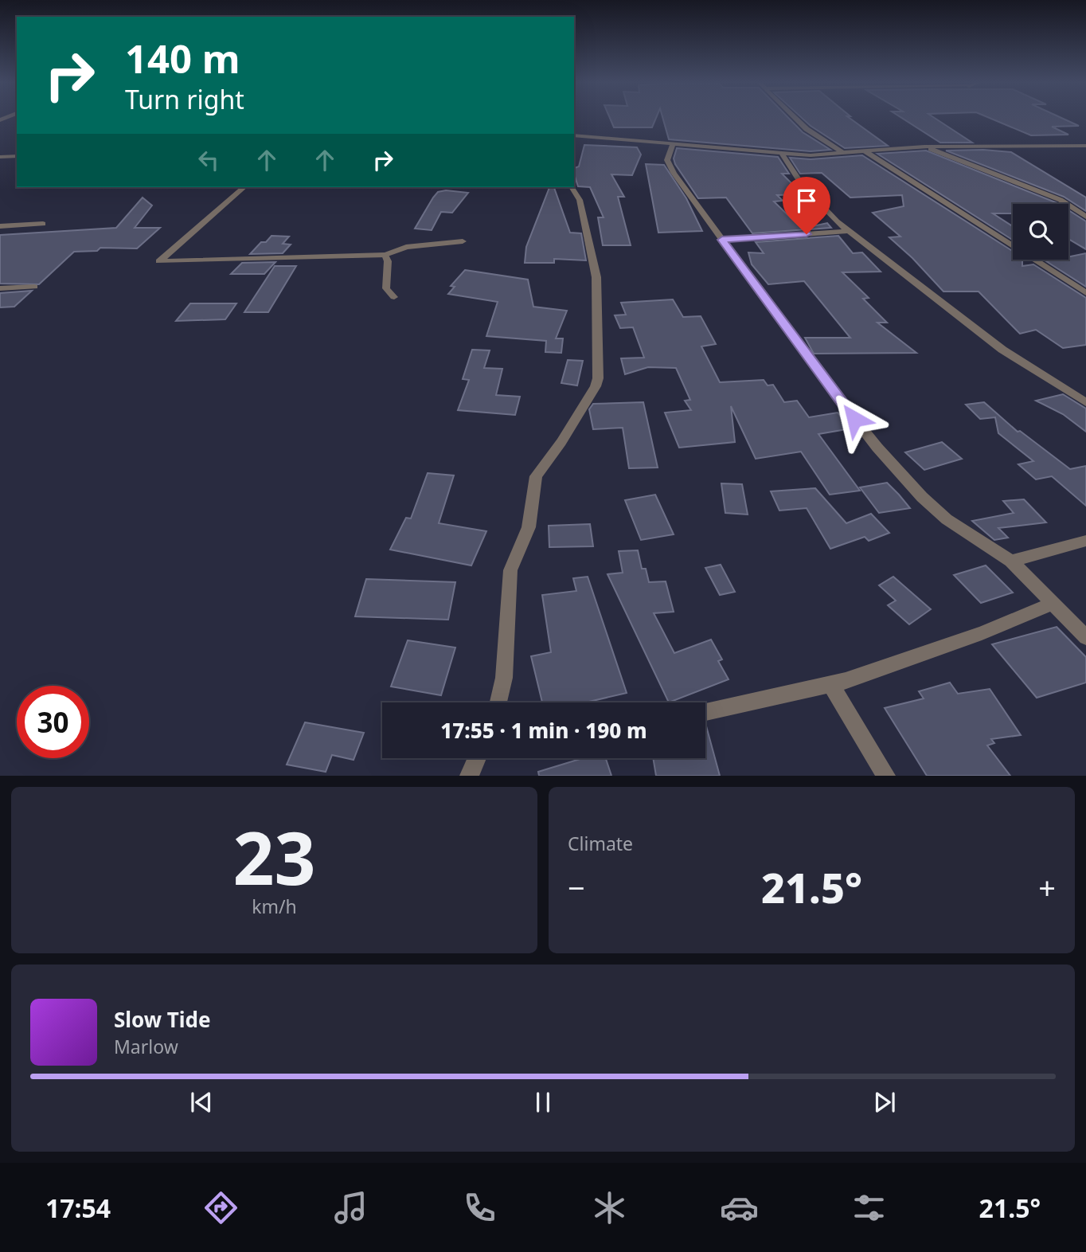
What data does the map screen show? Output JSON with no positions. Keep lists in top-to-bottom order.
{
  "page": {
    "turn": ["140 m", "Turn right"],
    "limit": "30",
    "trip": "17:55 · 1 min · 190 m",
    "tile": [
      ["23", "km/h"],
      "Climate"
    ],
    "heat": ["−", "21.5°", "+"],
    "song": ["Slow Tide", "Marlow"],
    "tabs": ["17:54", "21.5°"]
  }
}
